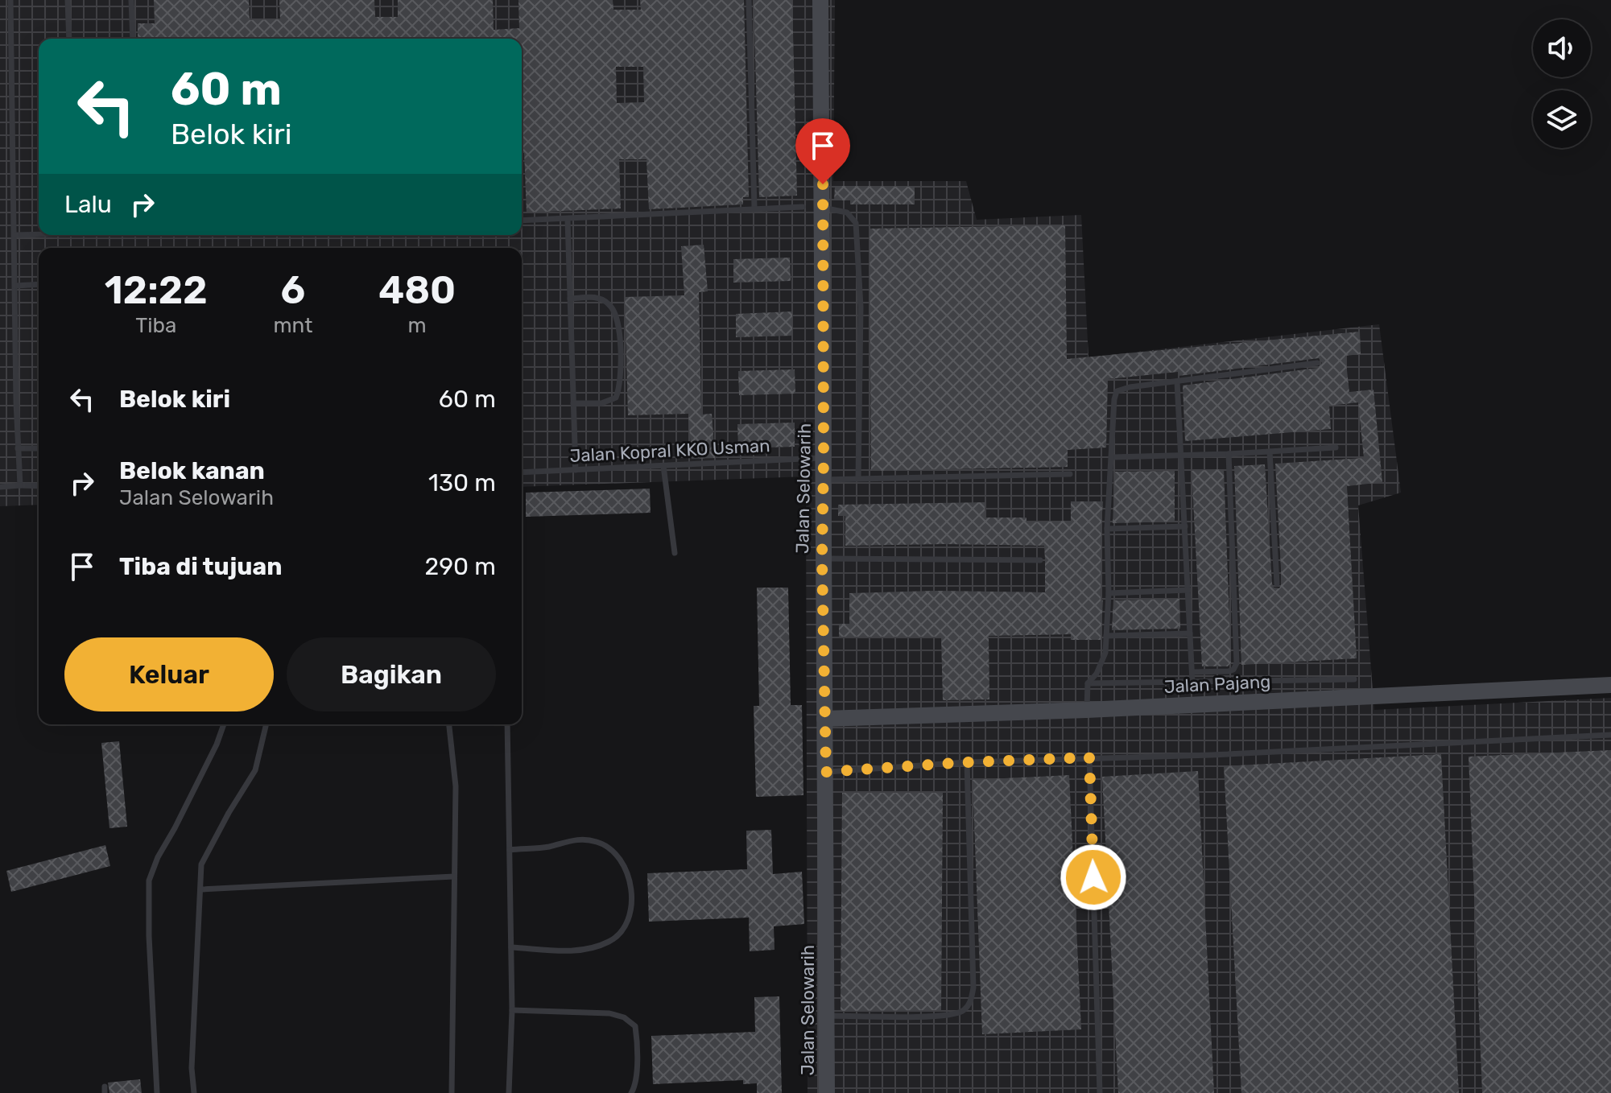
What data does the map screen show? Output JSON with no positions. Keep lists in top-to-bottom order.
{
  "streets": {
    "main road": ["Jalan Selowarih", "Jalan Pajang"],
    "lane": ["Jalan Kopral KKO Usman"]
  },
  "crossings": [
    ["Jalan Kopral KKO Usman", "Jalan Selowarih"],
    ["Jalan Selowarih", "Jalan Pajang"]
  ],
  "page": {
    "turn": ["60 m", "Belok kiri"],
    "then": "Lalu",
    "eta": [
      "12:22",
      "Tiba",
      "6",
      "mnt",
      "480",
      "m"
    ],
    "list": [
      {
        "name": "Belok kiri",
        "value": "60 m"
      },
      {
        "name": "Belok kanan",
        "note": "Jalan Selowarih",
        "value": "130 m"
      },
      {
        "name": "Tiba di tujuan",
        "value": "290 m"
      }
    ],
    "buttons": ["Keluar", "Bagikan"]
  }
}
